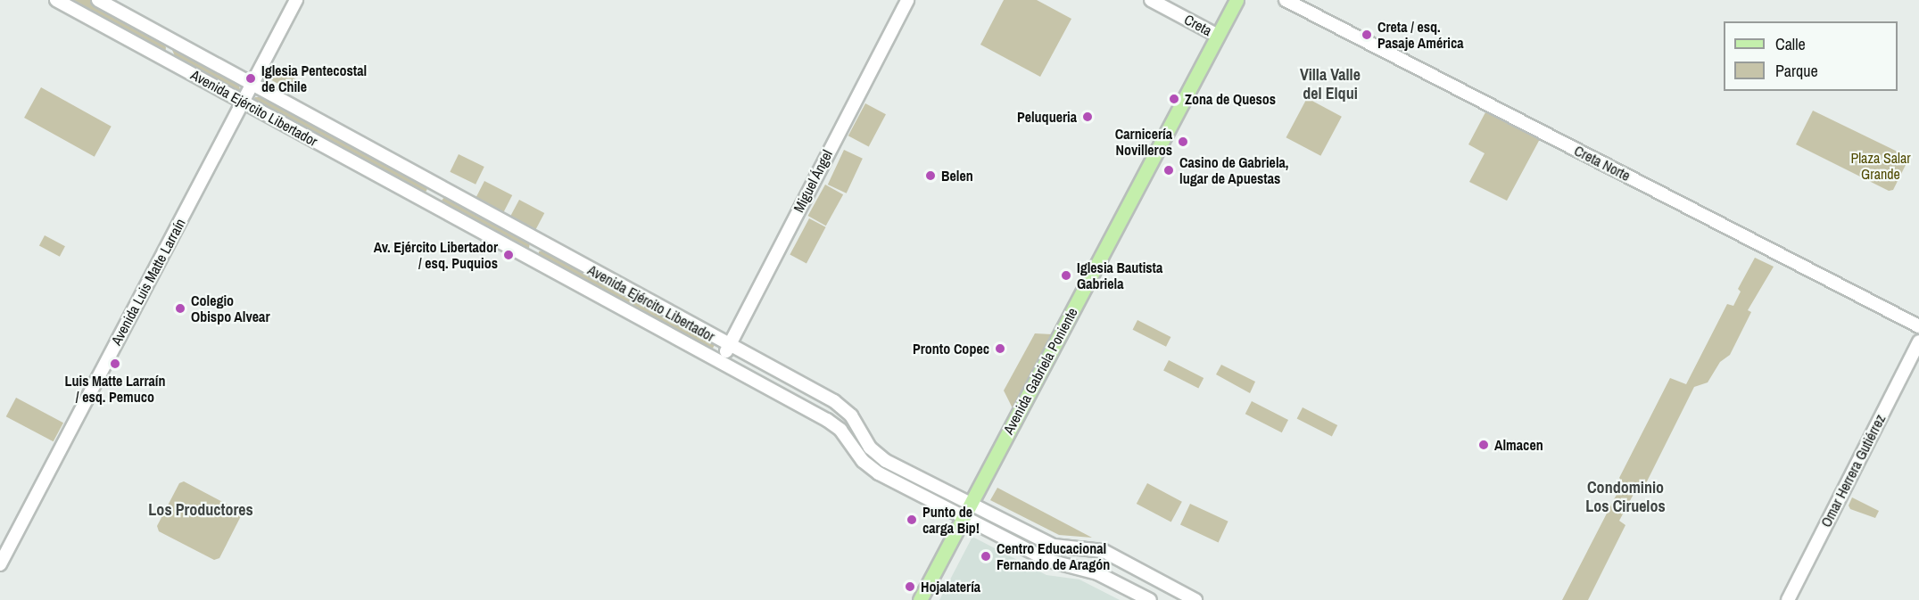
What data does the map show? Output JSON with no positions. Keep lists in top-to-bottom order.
{
  "streets": {
    "main road": [
      "Creta",
      "Avenida Ejército Libertador",
      "Creta Norte",
      "Miguel Ángel",
      "Avenida Luis Matte Larraín",
      "Avenida Gabriela Poniente",
      "Omar Herrera Gutiérrez"
    ]
  },
  "crossings": [
    ["Creta", "Avenida Gabriela Poniente"],
    ["Avenida Ejército Libertador", "Miguel Ángel"],
    ["Avenida Ejército Libertador", "Avenida Luis Matte Larraín"],
    ["Avenida Ejército Libertador", "Avenida Gabriela Poniente"]
  ],
  "districts": ["Villa Valle del Elqui", "Condominio Los Ciruelos", "Los Productores"],
  "parks": ["Plaza Salar Grande"],
  "places": [
    "Creta / esq. Pasaje América",
    "Iglesia Pentecostal de Chile",
    "Zona de Quesos",
    "Peluqueria",
    "Carnicería Novilleros",
    "Casino de Gabriela, lugar de Apuestas",
    "Belen",
    "Av. Ejército Libertador / esq. Puquios",
    "Iglesia Bautista Gabriela",
    "Colegio Obispo Alvear",
    "Pronto Copec",
    "Luis Matte Larraín / esq. Pemuco",
    "Almacen",
    "Punto de carga Bip!",
    "Centro Educacional Fernando de Aragón",
    "Hojalatería"
  ],
  "legend": ["Calle", "Parque"]
}
